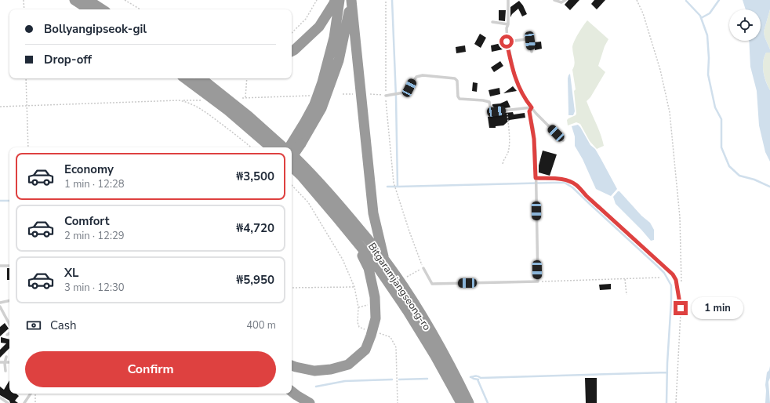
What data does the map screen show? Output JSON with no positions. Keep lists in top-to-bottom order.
{
  "streets": {
    "highway": ["Bitgaramjangseong-ro"]
  },
  "page": {
    "banner": ["Bollyangipseok-gil", "Drop-off"],
    "list": [
      {
        "name": "Economy",
        "note": "1 min · 12:28",
        "value": "₩3,500"
      },
      {
        "name": "Comfort",
        "note": "2 min · 12:29",
        "value": "₩4,720"
      },
      {
        "name": "XL",
        "note": "3 min · 12:30",
        "value": "₩5,950"
      }
    ],
    "bubble": "1 min",
    "pay": ["Cash", "400 m"],
    "buttons": "Confirm"
  }
}
